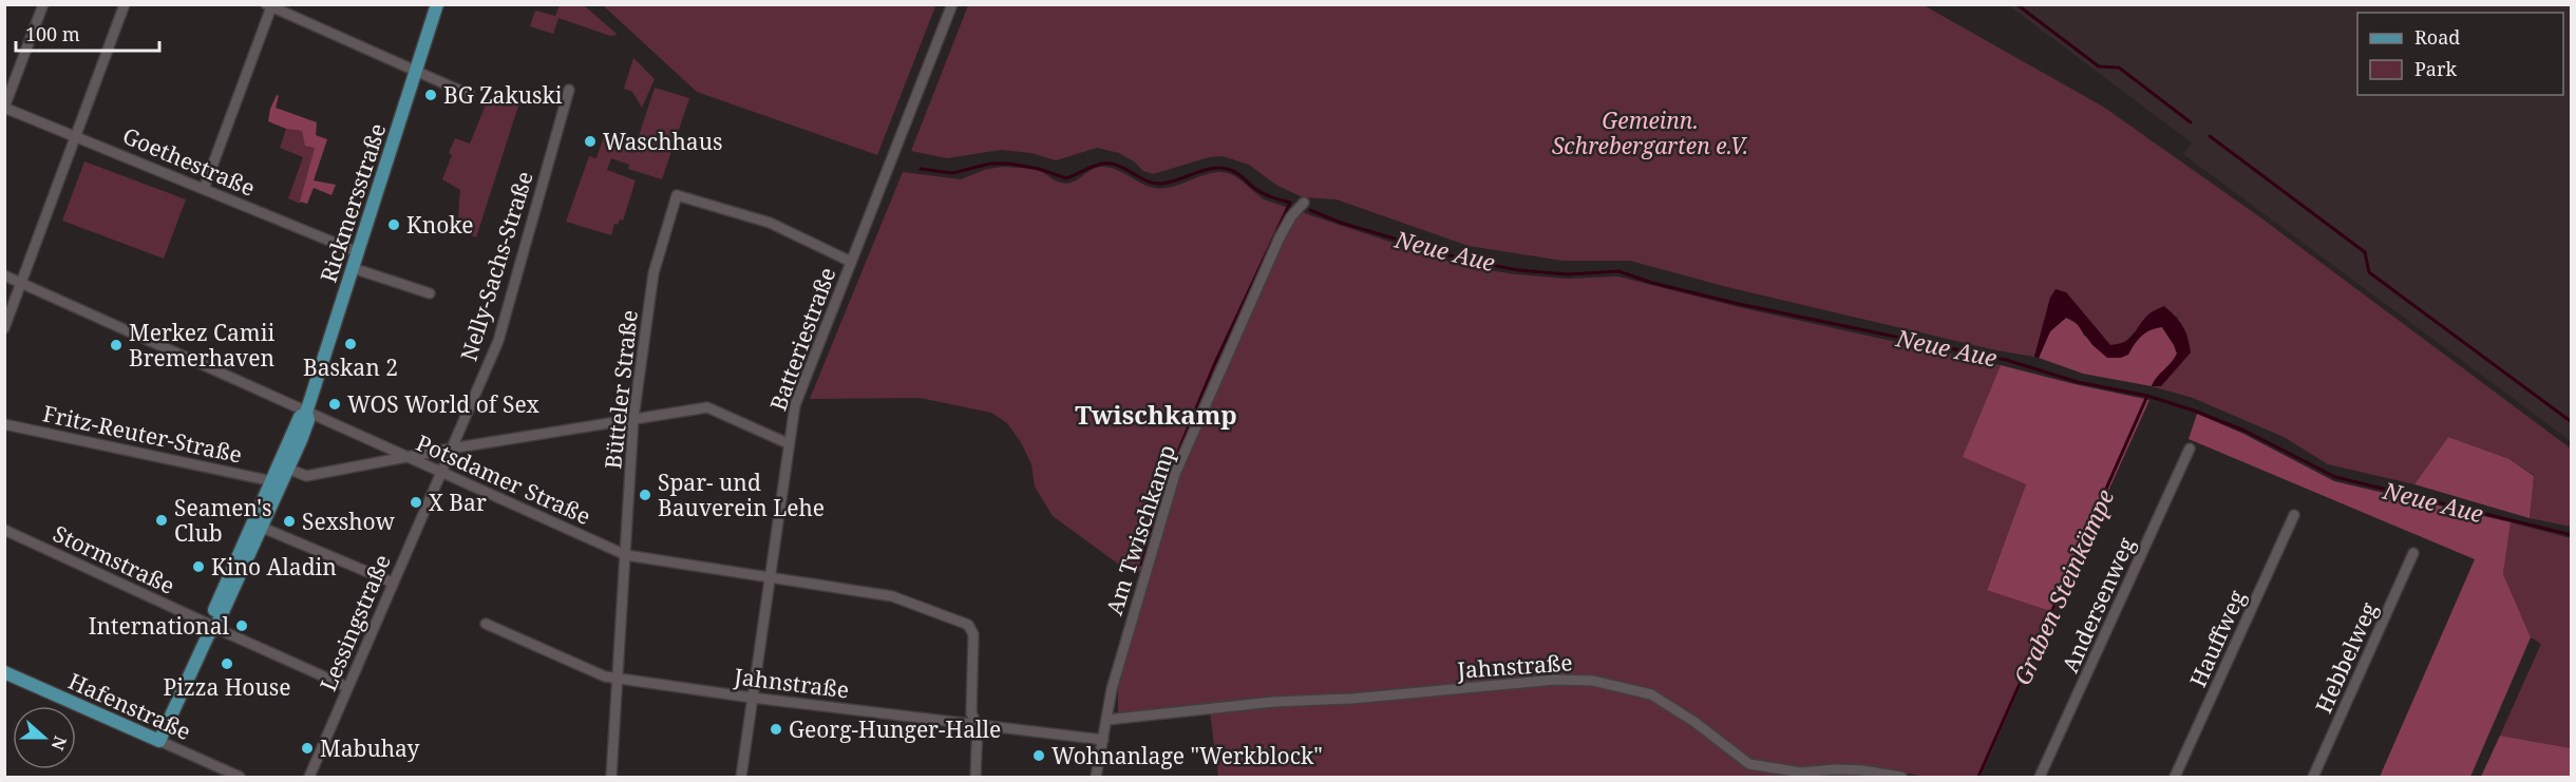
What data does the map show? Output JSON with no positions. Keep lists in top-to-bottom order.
{
  "streets": {
    "main road": ["Rickmersstraße", "Hafenstraße"],
    "street": [
      "Goethestraße",
      "Nelly-Sachs-Straße",
      "Batteriestraße",
      "Bütteler Straße",
      "Fritz-Reuter-Straße",
      "Potsdamer Straße",
      "Am Twischkamp",
      "Stormstraße",
      "Andersenweg",
      "Lessingstraße",
      "Hauffweg",
      "Hebbelweg",
      "Jahnstraße"
    ]
  },
  "crossings": [
    ["Goethestraße", "Rickmersstraße"],
    ["Rickmersstraße", "Fritz-Reuter-Straße"],
    ["Rickmersstraße", "Potsdamer Straße"],
    ["Rickmersstraße", "Stormstraße"],
    ["Rickmersstraße", "Hafenstraße"],
    ["Nelly-Sachs-Straße", "Lessingstraße"],
    ["Batteriestraße", "Bütteler Straße"],
    ["Batteriestraße", "Potsdamer Straße"],
    ["Batteriestraße", "Jahnstraße"],
    ["Bütteler Straße", "Potsdamer Straße"],
    ["Bütteler Straße", "Jahnstraße"],
    ["Potsdamer Straße", "Lessingstraße"],
    ["Potsdamer Straße", "Jahnstraße"],
    ["Am Twischkamp", "Jahnstraße"],
    ["Stormstraße", "Lessingstraße"]
  ],
  "districts": ["Twischkamp"],
  "water": ["Neue Aue", "Graben Steinkämpe"],
  "parks": ["Gemeinn. Schrebergarten e.V."],
  "places": [
    "BG Zakuski",
    "Waschhaus",
    "Knoke",
    "Baskan 2",
    "Merkez Camii Bremerhaven",
    "WOS World of Sex",
    "Spar- und Bauverein Lehe",
    "X Bar",
    "Seamen's Club",
    "Sexshow",
    "Kino Aladin",
    "International",
    "Pizza House",
    "Georg-Hunger-Halle",
    "Mabuhay",
    "Wohnanlage \"Werkblock\""
  ],
  "legend": ["Road", "Park"],
  "scale_bar": "100 m",
  "north": "right"
}
